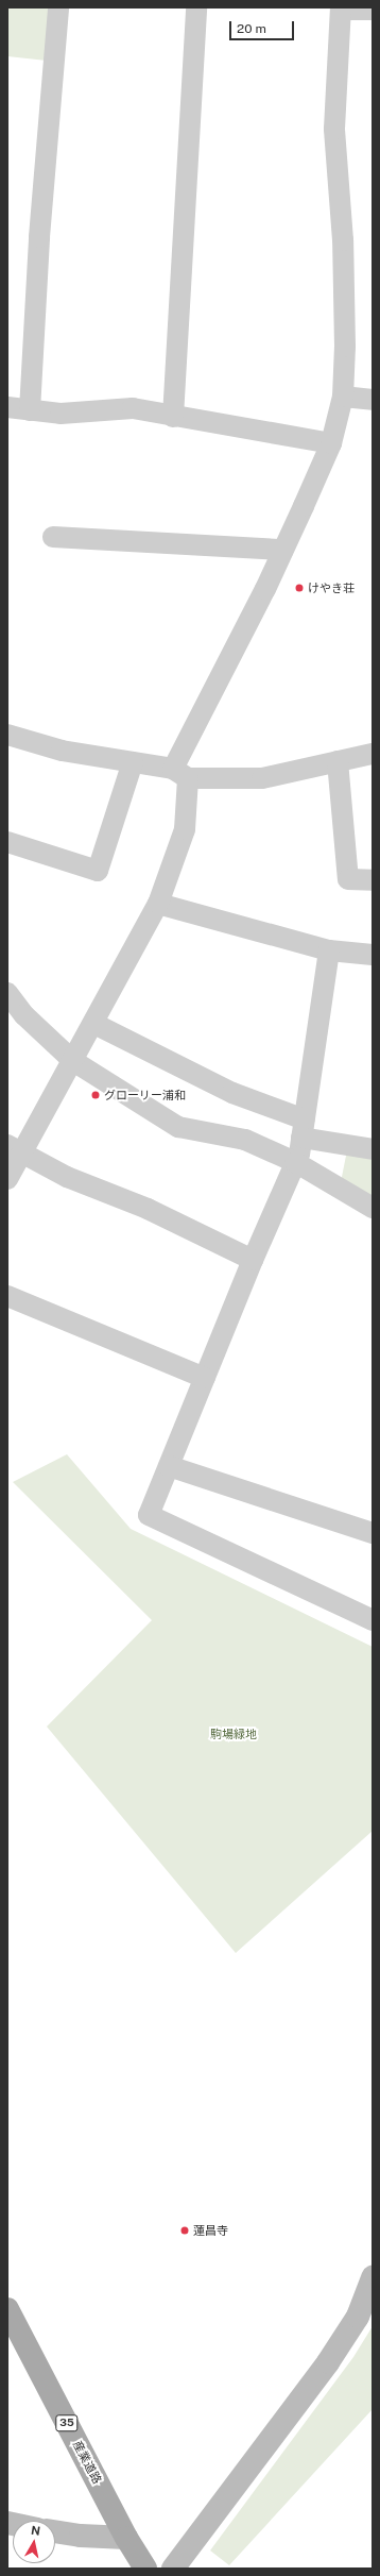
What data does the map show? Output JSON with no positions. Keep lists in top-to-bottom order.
{
  "streets": {
    "main road": ["35", "産業道路"]
  },
  "parks": ["駒場緑地"],
  "places": ["けやき荘", "グローリー浦和", "蓮昌寺"],
  "scale_bar": "20 m",
  "north": "top"
}
